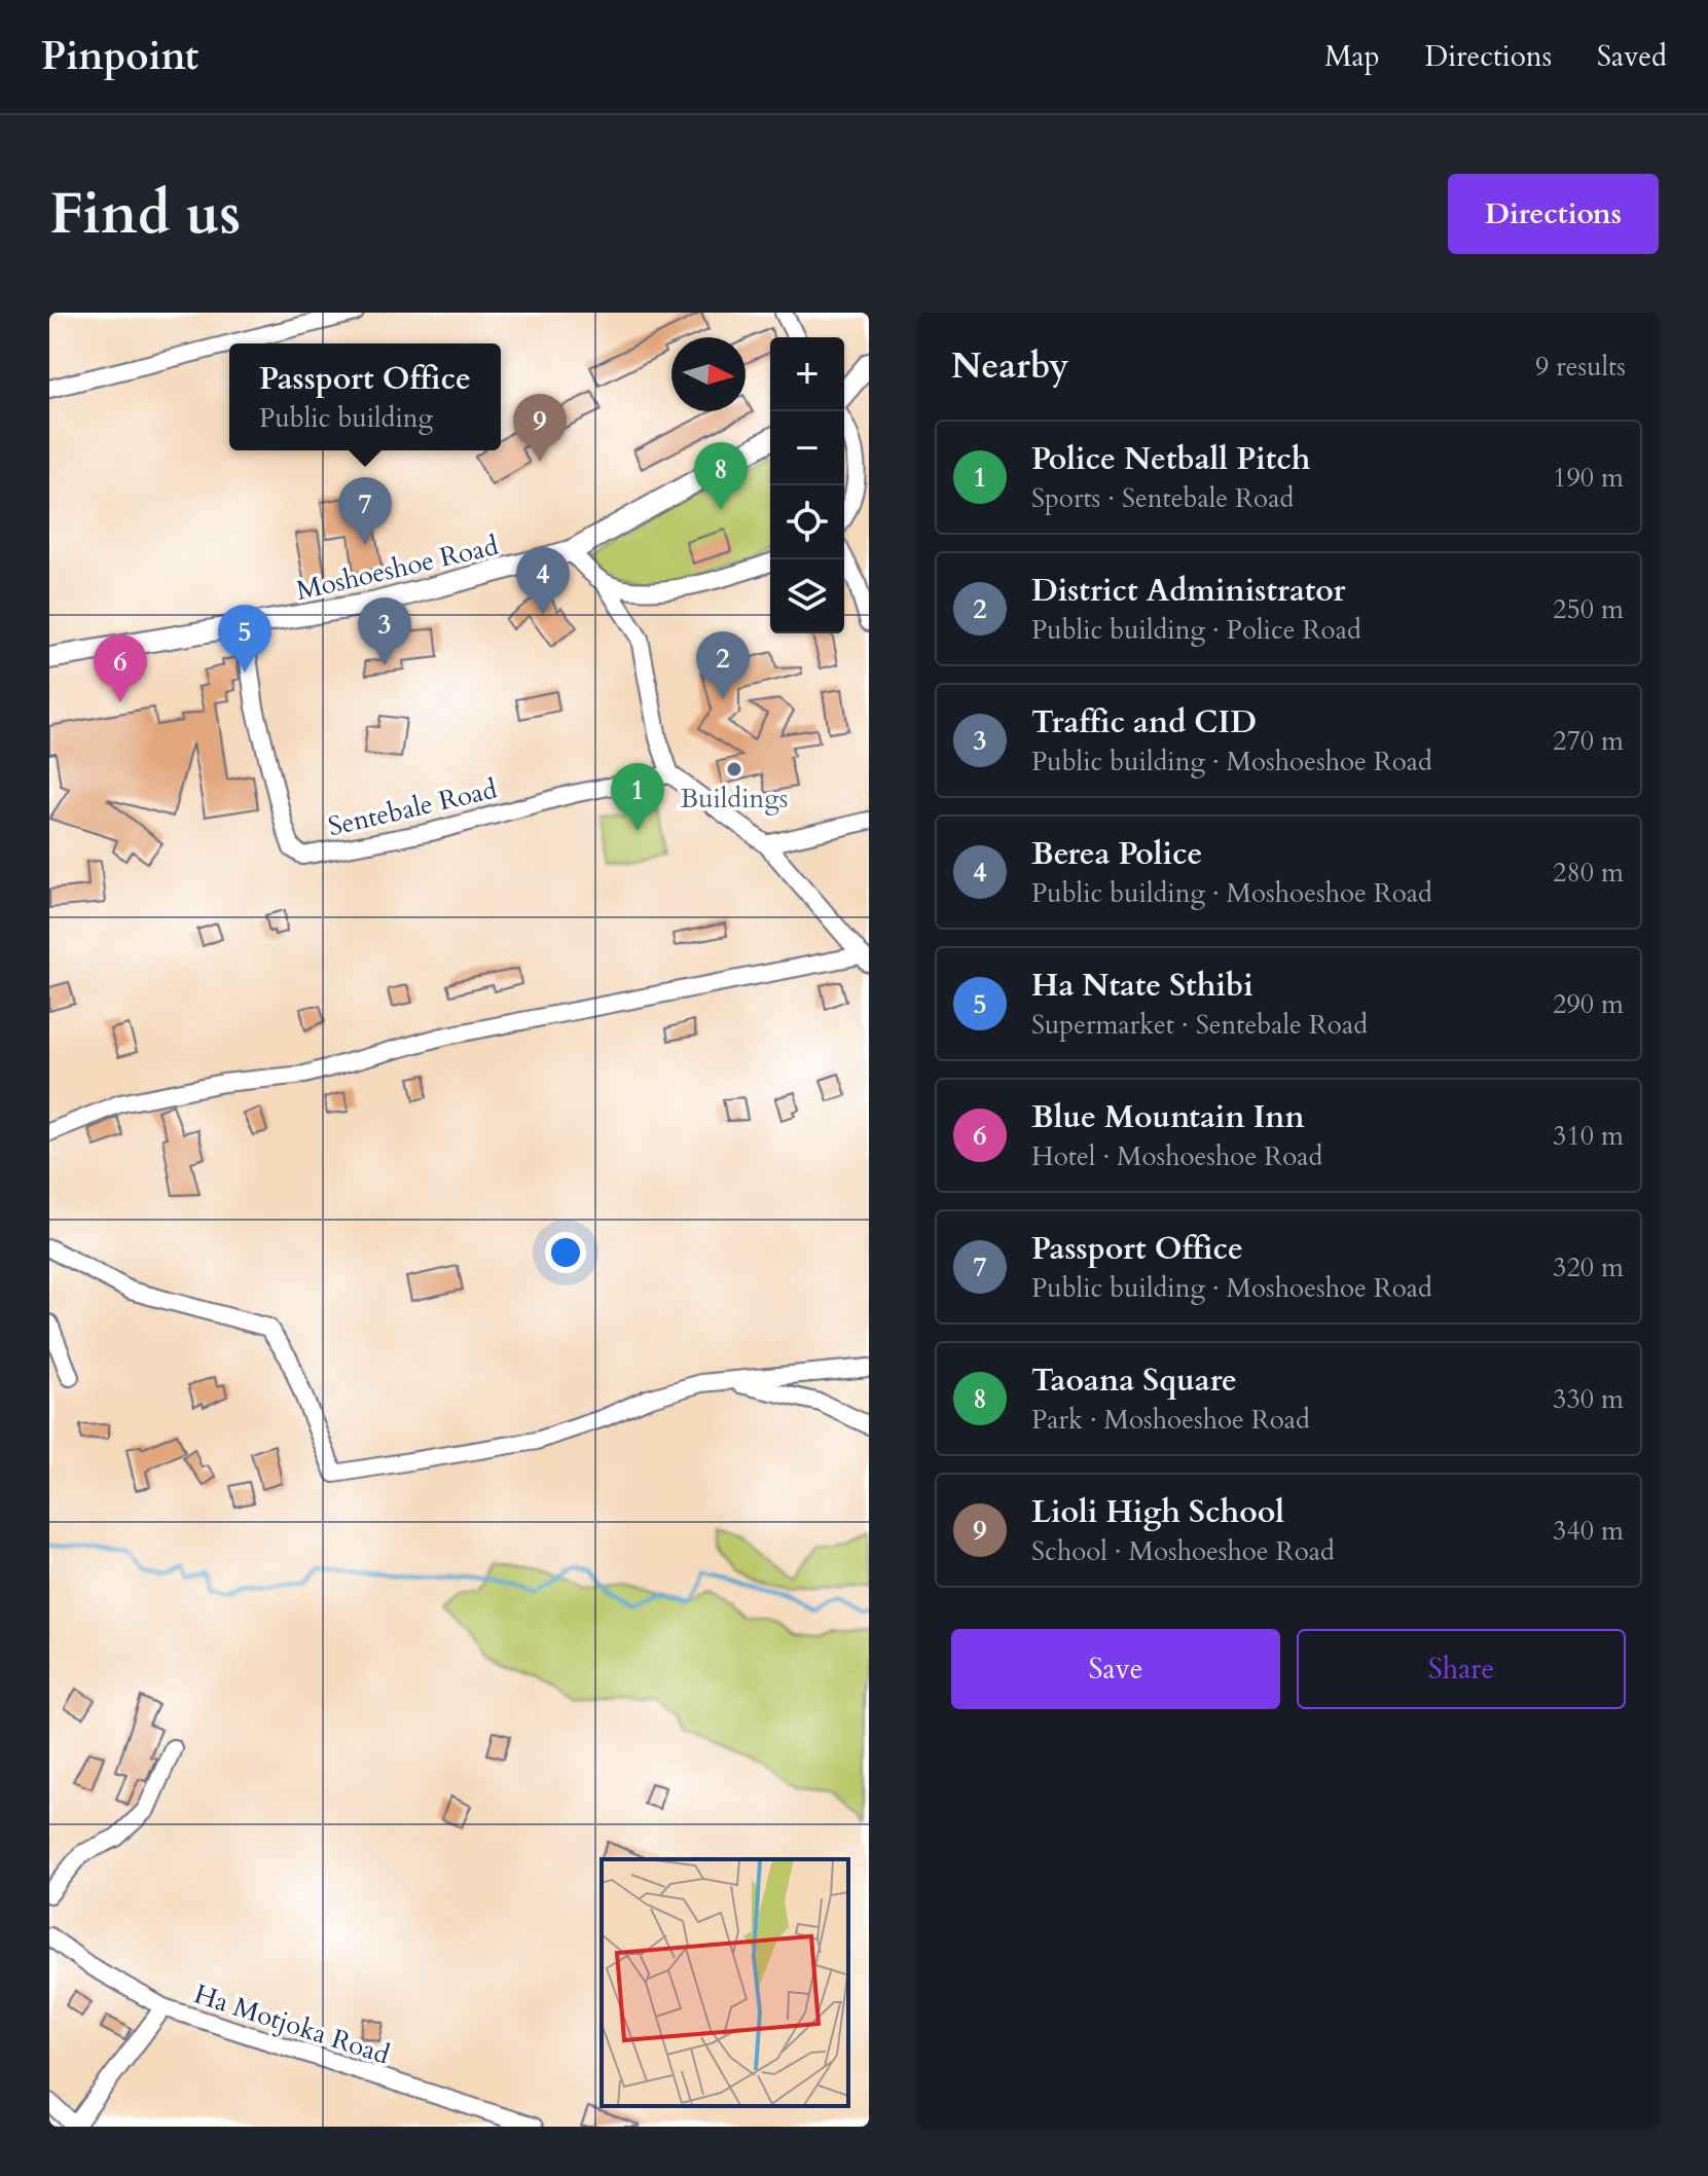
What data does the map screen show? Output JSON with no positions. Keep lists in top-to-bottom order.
{
  "streets": {
    "street": ["Moshoeshoe Road", "Sentebale Road", "Ha Motjoka Road"]
  },
  "crossings": [
    ["Moshoeshoe Road", "Sentebale Road"]
  ],
  "places": ["Buildings"],
  "north": "right",
  "page": {
    "header": "Pinpoint",
    "nav": ["Map", "Directions", "Saved"],
    "buttons": [
      "Directions",
      ["Save", "Share"]
    ],
    "title": "Find us",
    "heading": ["Nearby", "9 results"],
    "map_buttons": ["+", "−"],
    "popup": ["Passport Office", "Public building"],
    "pins": [
      "9",
      "8",
      "7",
      "4",
      "3",
      "5",
      "2",
      "6",
      "1"
    ],
    "list": [
      {
        "mark": "1",
        "name": "Police Netball Pitch",
        "note": "Sports · Sentebale Road",
        "value": "190 m"
      },
      {
        "mark": "2",
        "name": "District Administrator",
        "note": "Public building · Police Road",
        "value": "250 m"
      },
      {
        "mark": "3",
        "name": "Traffic and CID",
        "note": "Public building · Moshoeshoe Road",
        "value": "270 m"
      },
      {
        "mark": "4",
        "name": "Berea Police",
        "note": "Public building · Moshoeshoe Road",
        "value": "280 m"
      },
      {
        "mark": "5",
        "name": "Ha Ntate Sthibi",
        "note": "Supermarket · Sentebale Road",
        "value": "290 m"
      },
      {
        "mark": "6",
        "name": "Blue Mountain Inn",
        "note": "Hotel · Moshoeshoe Road",
        "value": "310 m"
      },
      {
        "mark": "7",
        "name": "Passport Office",
        "note": "Public building · Moshoeshoe Road",
        "value": "320 m"
      },
      {
        "mark": "8",
        "name": "Taoana Square",
        "note": "Park · Moshoeshoe Road",
        "value": "330 m"
      },
      {
        "mark": "9",
        "name": "Lioli High School",
        "note": "School · Moshoeshoe Road",
        "value": "340 m"
      }
    ]
  }
}
